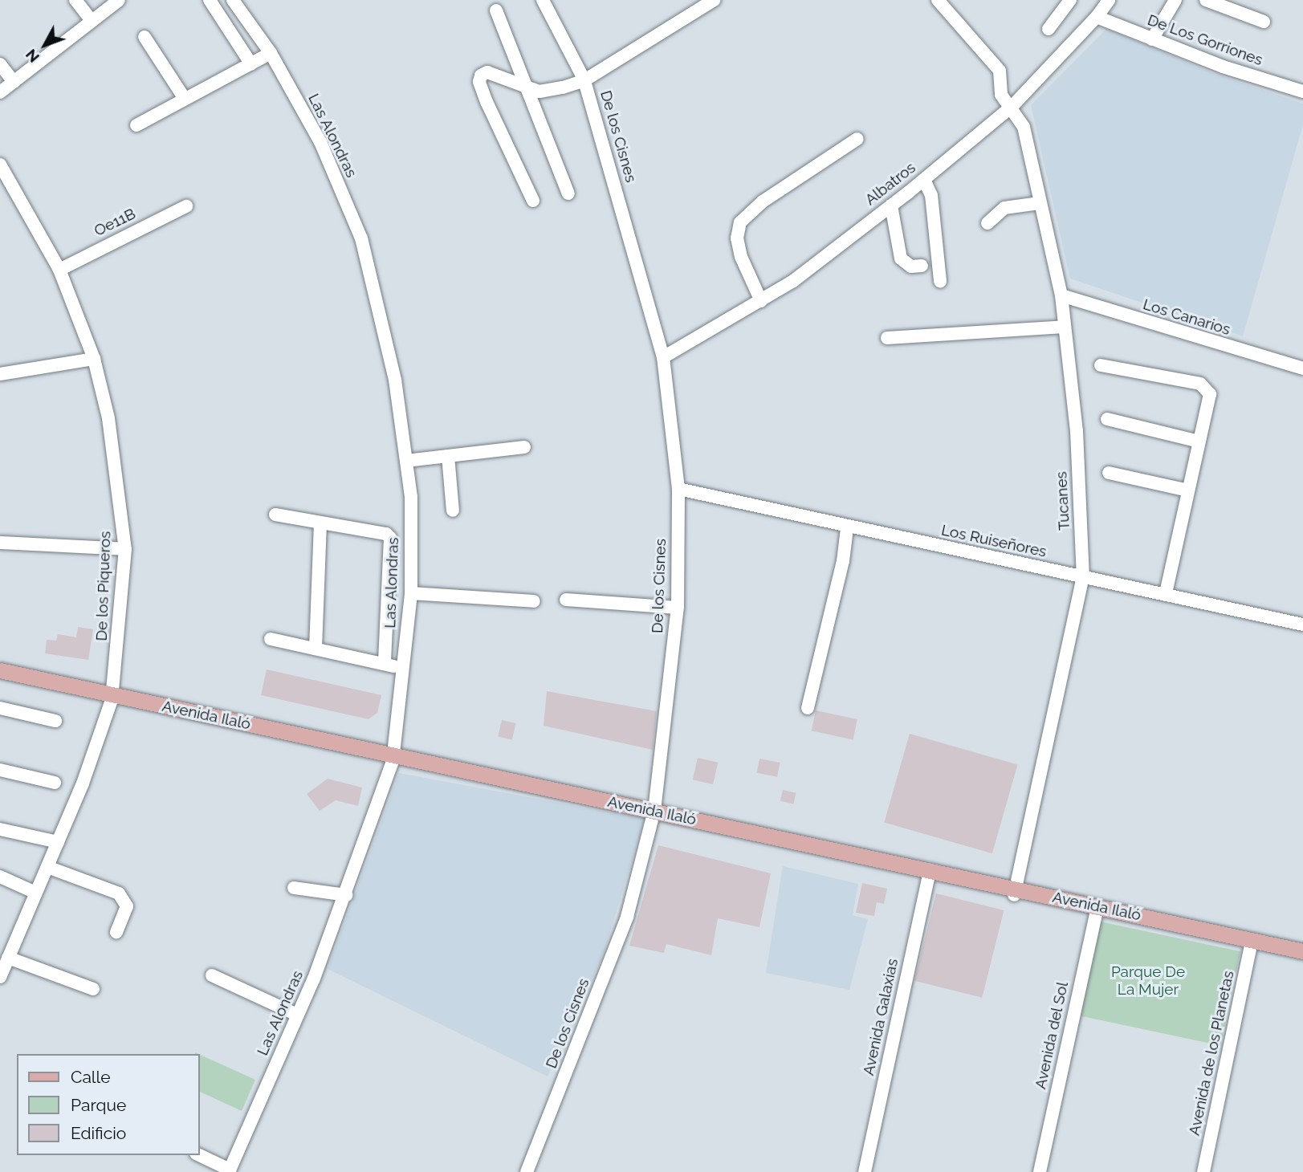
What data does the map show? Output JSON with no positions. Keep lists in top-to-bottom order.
{
  "streets": {
    "main road": ["Avenida Ilaló"],
    "street": [
      "De Los Gorriones",
      "Las Alondras",
      "De los Cisnes",
      "Albatros",
      "Oe11B",
      "Los Canarios",
      "Tucanes",
      "Los Ruiseñores",
      "De los Piqueros",
      "Avenida Galaxias",
      "Avenida del Sol",
      "Avenida de los Planetas"
    ]
  },
  "crossings": [
    ["De Los Gorriones", "Albatros"],
    ["Las Alondras", "Avenida Ilaló"],
    ["De los Cisnes", "Albatros"],
    ["De los Cisnes", "Los Ruiseñores"],
    ["De los Cisnes", "Avenida Ilaló"],
    ["Albatros", "Tucanes"],
    ["Oe11B", "De los Piqueros"],
    ["Los Canarios", "Tucanes"],
    ["Tucanes", "Los Ruiseñores"],
    ["Tucanes", "Avenida Ilaló"],
    ["De los Piqueros", "Avenida Ilaló"],
    ["Avenida Ilaló", "Avenida Galaxias"],
    ["Avenida Ilaló", "Avenida del Sol"],
    ["Avenida Ilaló", "Avenida de los Planetas"]
  ],
  "parks": ["Parque De La Mujer"],
  "legend": ["Calle", "Parque", "Edificio"],
  "north": "bottom left"
}
